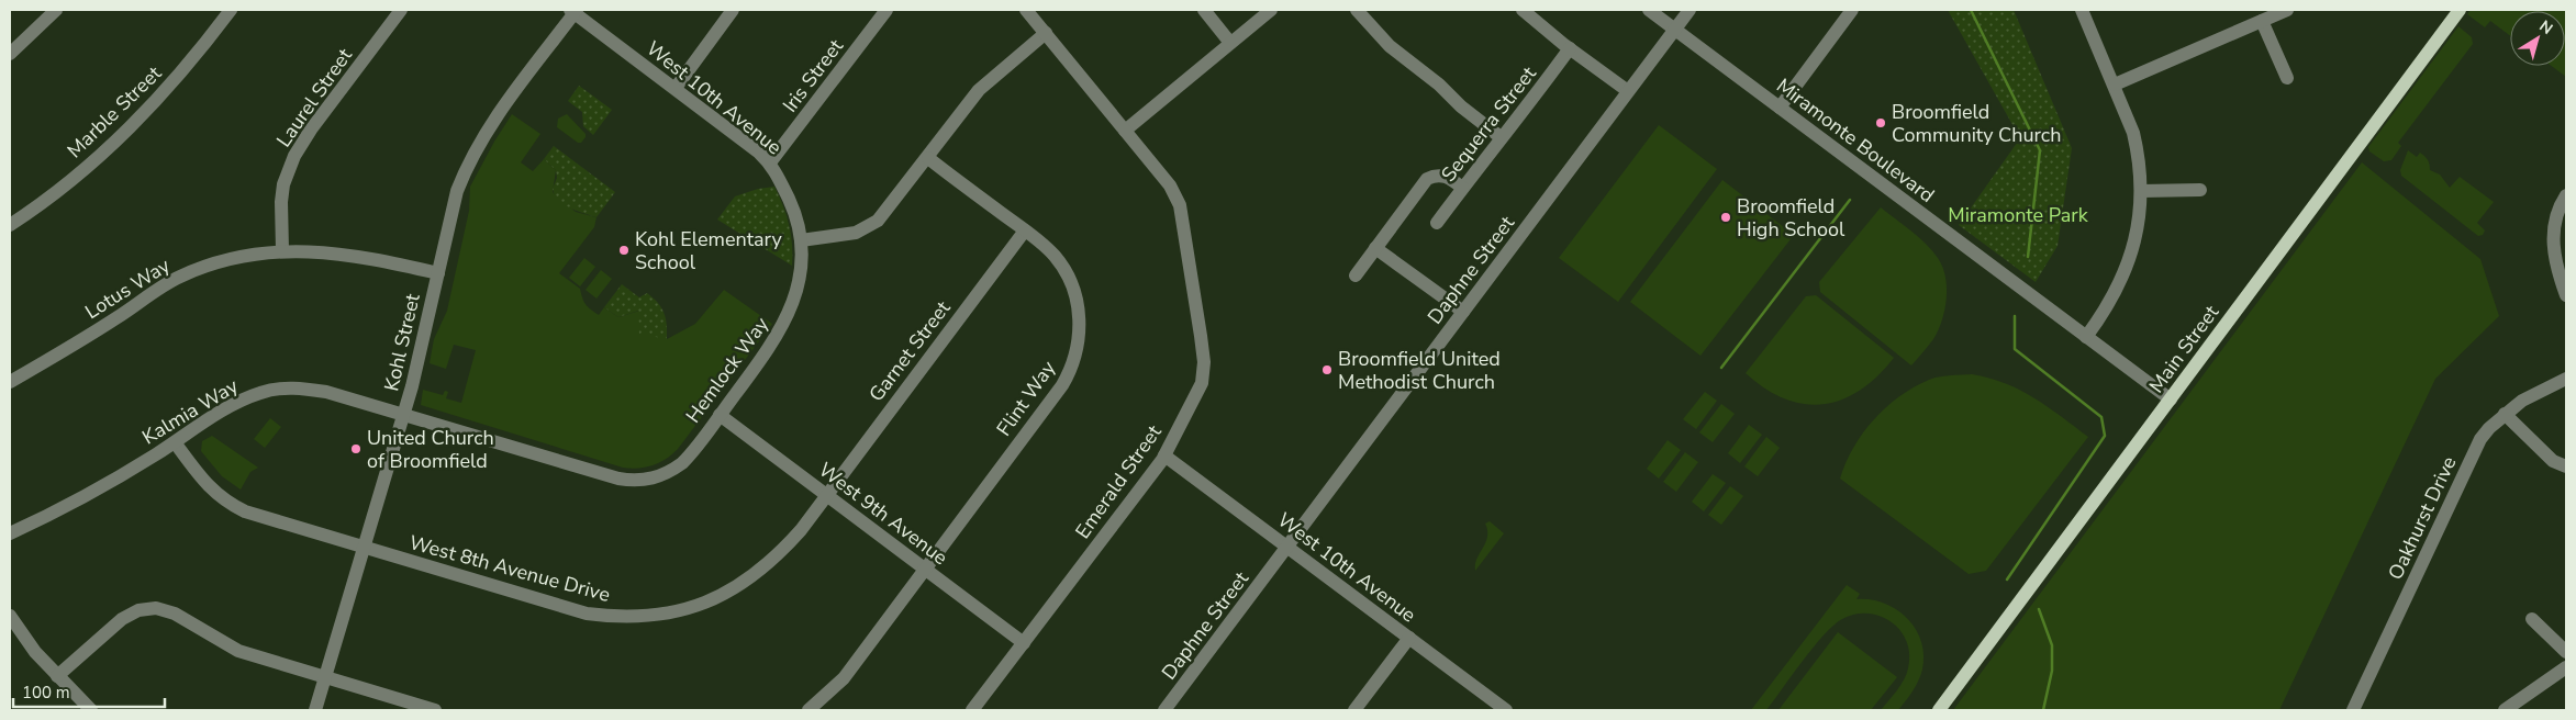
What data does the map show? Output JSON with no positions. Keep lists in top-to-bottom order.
{
  "streets": {
    "main road": ["Main Street"],
    "street": [
      "Iris Street",
      "Laurel Street",
      "West 10th Avenue",
      "Marble Street",
      "Sequerra Street",
      "Miramonte Boulevard",
      "Daphne Street",
      "Lotus Way",
      "Kohl Street",
      "Garnet Street",
      "Hemlock Way",
      "Flint Way",
      "Kalmia Way",
      "Emerald Street",
      "West 9th Avenue",
      "Oakhurst Drive",
      "West 8th Avenue Drive"
    ]
  },
  "crossings": [
    ["Iris Street", "West 10th Avenue"],
    ["Laurel Street", "Lotus Way"],
    ["West 10th Avenue", "Daphne Street"],
    ["West 10th Avenue", "Kohl Street"],
    ["West 10th Avenue", "Hemlock Way"],
    ["West 10th Avenue", "Emerald Street"],
    ["Miramonte Boulevard", "Daphne Street"],
    ["Miramonte Boulevard", "Main Street"],
    ["Lotus Way", "Kohl Street"],
    ["Kohl Street", "Hemlock Way"],
    ["Kohl Street", "Kalmia Way"],
    ["Kohl Street", "West 8th Avenue Drive"],
    ["Garnet Street", "Flint Way"],
    ["Garnet Street", "West 9th Avenue"],
    ["Garnet Street", "West 8th Avenue Drive"],
    ["Hemlock Way", "Kalmia Way"],
    ["Hemlock Way", "West 9th Avenue"],
    ["Flint Way", "West 9th Avenue"],
    ["Kalmia Way", "West 8th Avenue Drive"],
    ["Emerald Street", "West 9th Avenue"],
    ["West 9th Avenue", "West 8th Avenue Drive"]
  ],
  "parks": ["Miramonte Park"],
  "places": [
    "Broomfield Community Church",
    "Broomfield High School",
    "Kohl Elementary School",
    "Broomfield United Methodist Church",
    "United Church of Broomfield"
  ],
  "scale_bar": "100 m",
  "north": "top right"
}
